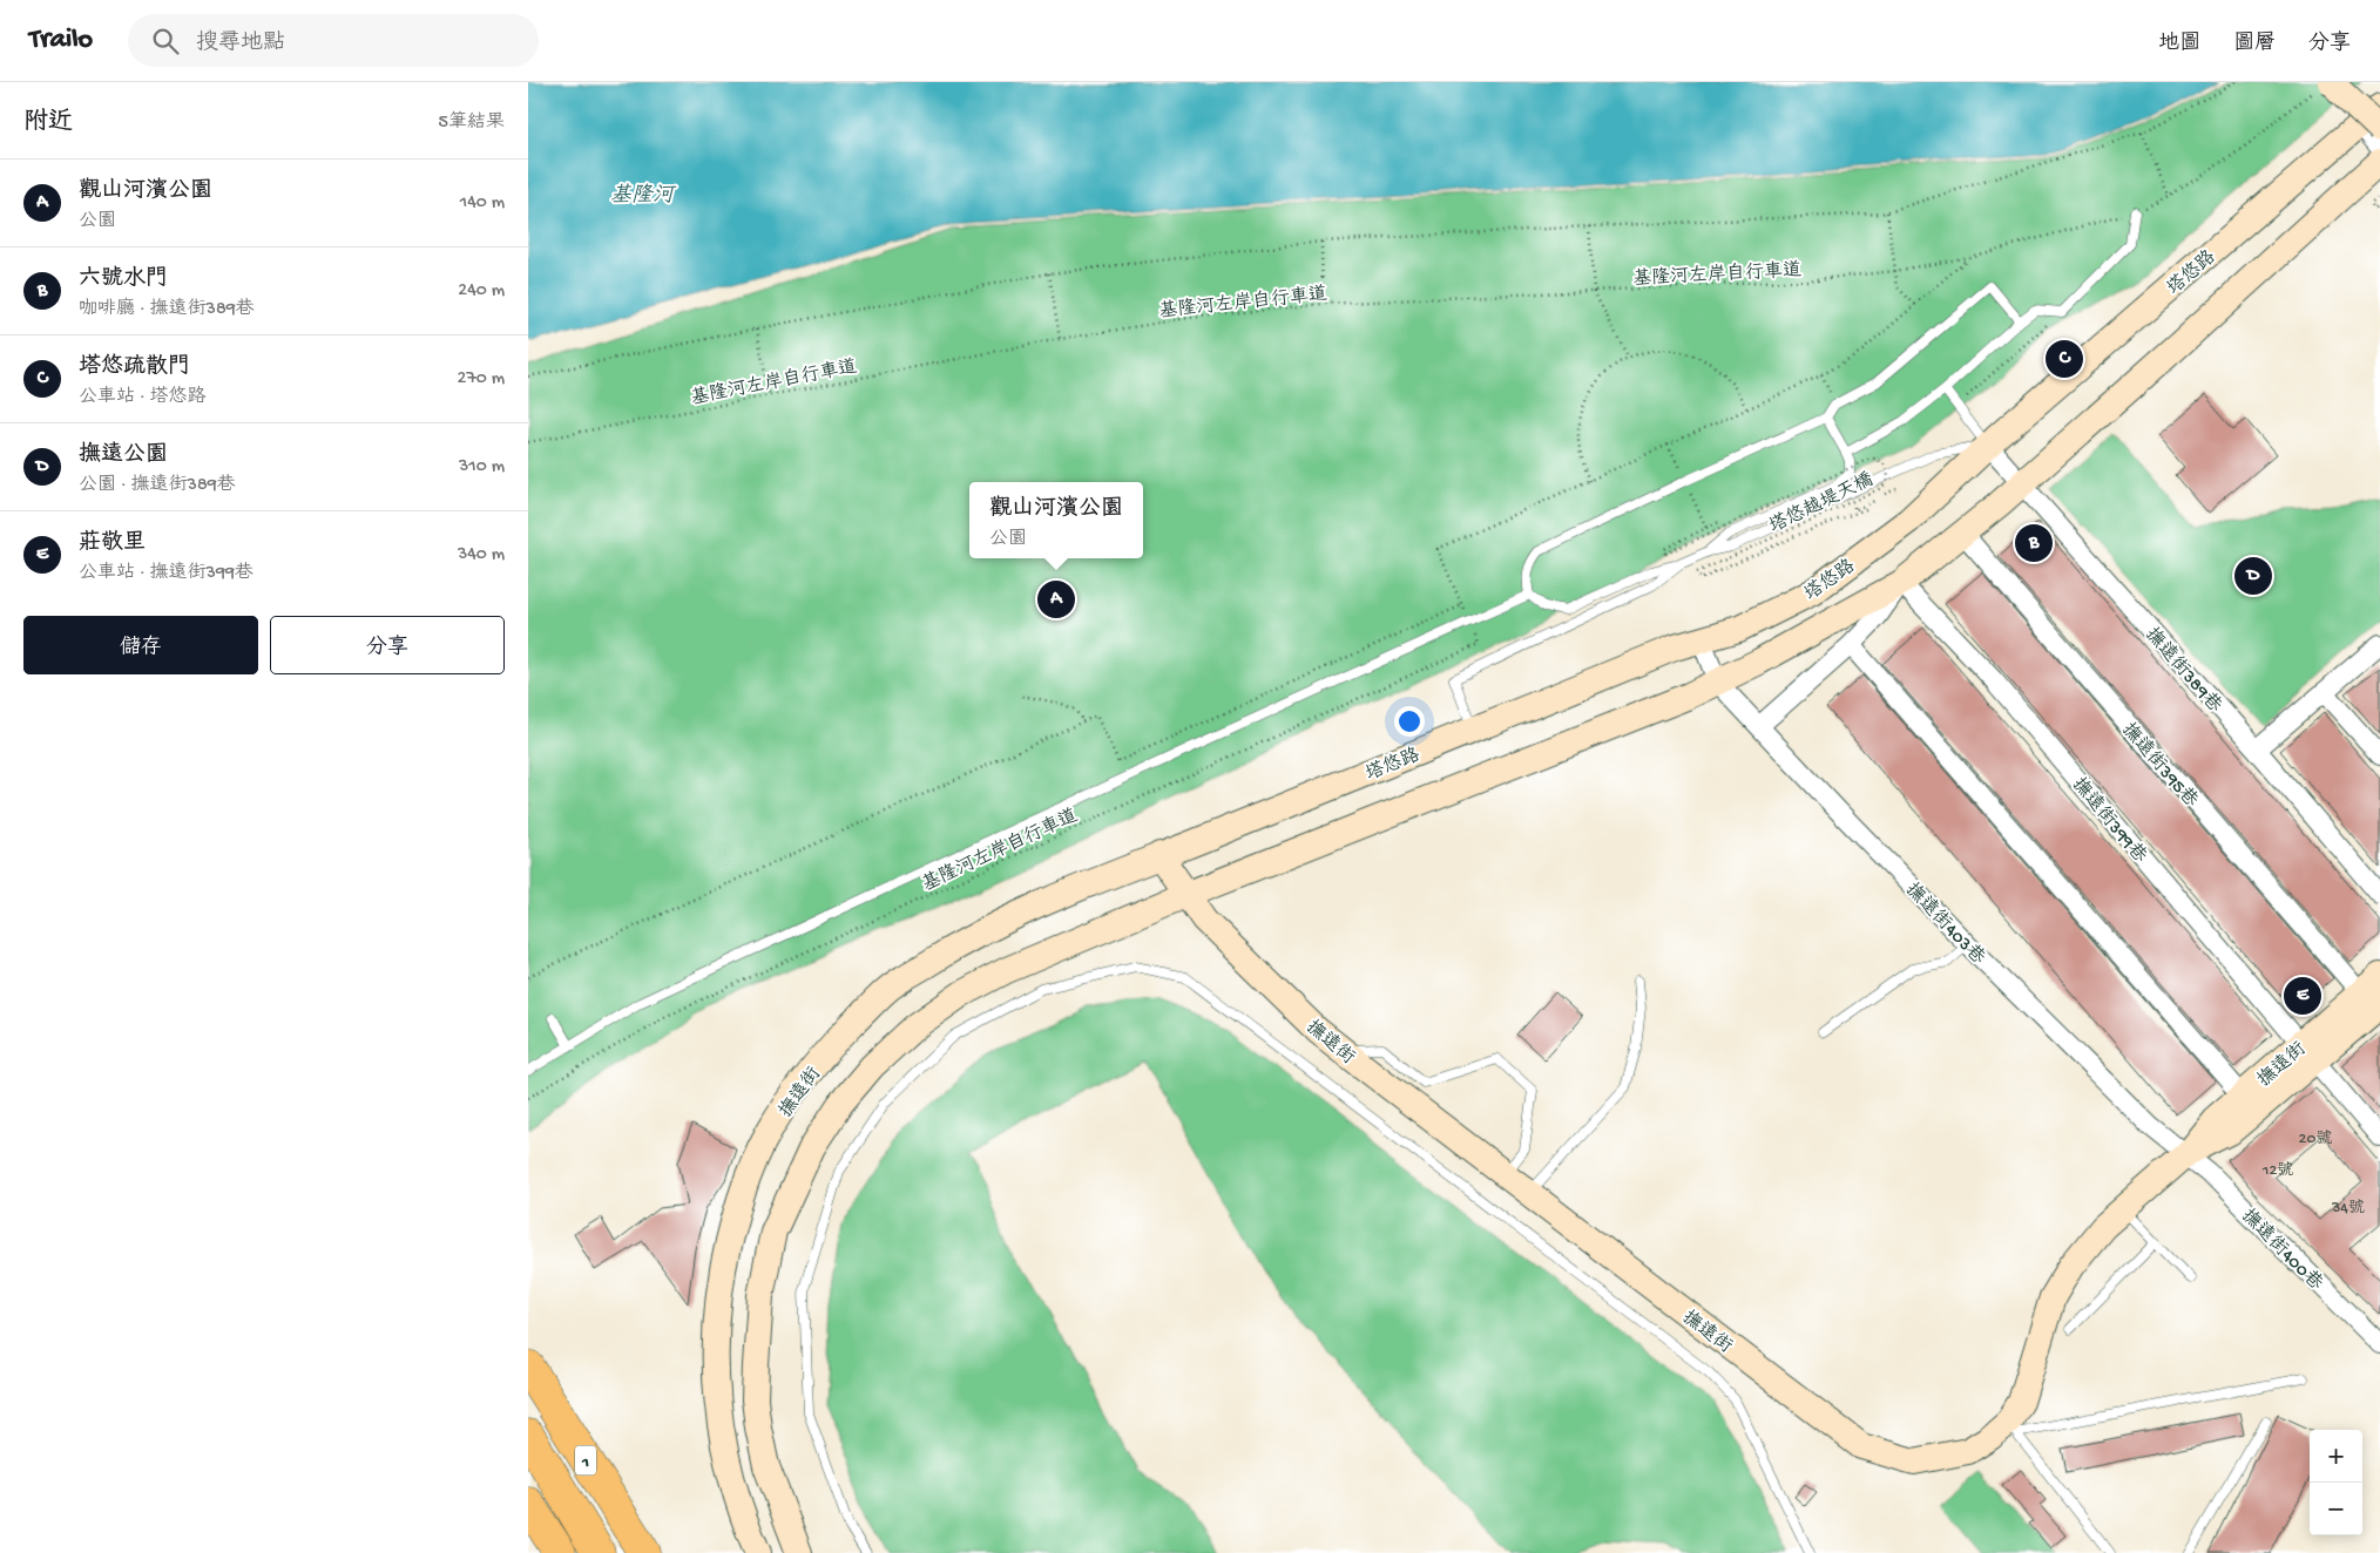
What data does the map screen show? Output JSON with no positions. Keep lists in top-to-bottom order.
{
  "streets": {
    "highway": ["1"],
    "main road": ["塔悠路", "撫遠街"],
    "street": [
      "撫遠街389巷",
      "撫遠街395巷",
      "撫遠街399巷",
      "撫遠街403巷",
      "撫遠街400巷"
    ],
    "path": ["基隆河左岸自行車道", "塔悠越堤天橋"]
  },
  "crossings": [
    ["塔悠路", "撫遠街389巷"],
    ["塔悠路", "撫遠街395巷"],
    ["塔悠路", "撫遠街399巷"],
    ["塔悠路", "撫遠街403巷"],
    ["塔悠路", "撫遠街"],
    ["撫遠街395巷", "撫遠街"],
    ["撫遠街399巷", "撫遠街"],
    ["撫遠街403巷", "撫遠街"],
    ["撫遠街403巷", "撫遠街400巷"],
    ["撫遠街", "撫遠街400巷"]
  ],
  "water": ["基隆河"],
  "house_numbers": ["20號", "12號", "34號"],
  "page": {
    "header": "Trailo",
    "search": "搜尋地點",
    "nav": ["地圖", "圖層", "分享"],
    "heading": ["附近", "5筆結果"],
    "list": [
      {
        "mark": "A",
        "name": "觀山河濱公園",
        "note": "公園",
        "value": "140 m"
      },
      {
        "mark": "B",
        "name": "六號水門",
        "note": "咖啡廳 · 撫遠街389巷",
        "value": "240 m"
      },
      {
        "mark": "C",
        "name": "塔悠疏散門",
        "note": "公車站 · 塔悠路",
        "value": "270 m"
      },
      {
        "mark": "D",
        "name": "撫遠公園",
        "note": "公園 · 撫遠街389巷",
        "value": "310 m"
      },
      {
        "mark": "E",
        "name": "莊敬里",
        "note": "公車站 · 撫遠街399巷",
        "value": "340 m"
      }
    ],
    "pins": [
      "C",
      "B",
      "D",
      "A",
      "E"
    ],
    "popup": ["觀山河濱公園", "公園"],
    "buttons": ["儲存", "分享"],
    "map_buttons": ["+", "−"]
  }
}
